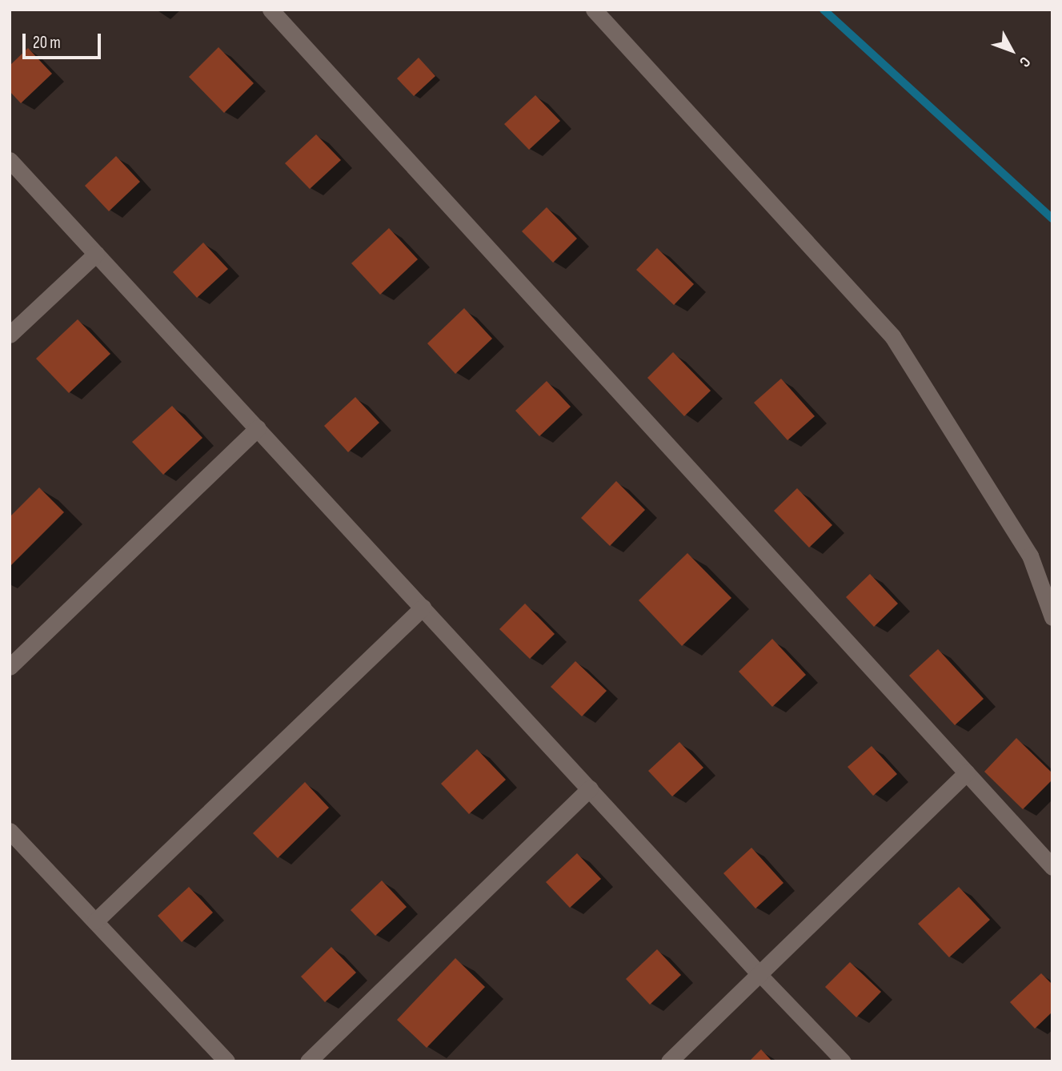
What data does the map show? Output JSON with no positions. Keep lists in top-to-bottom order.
{
  "scale_bar": "20 m",
  "north": "bottom right"
}
